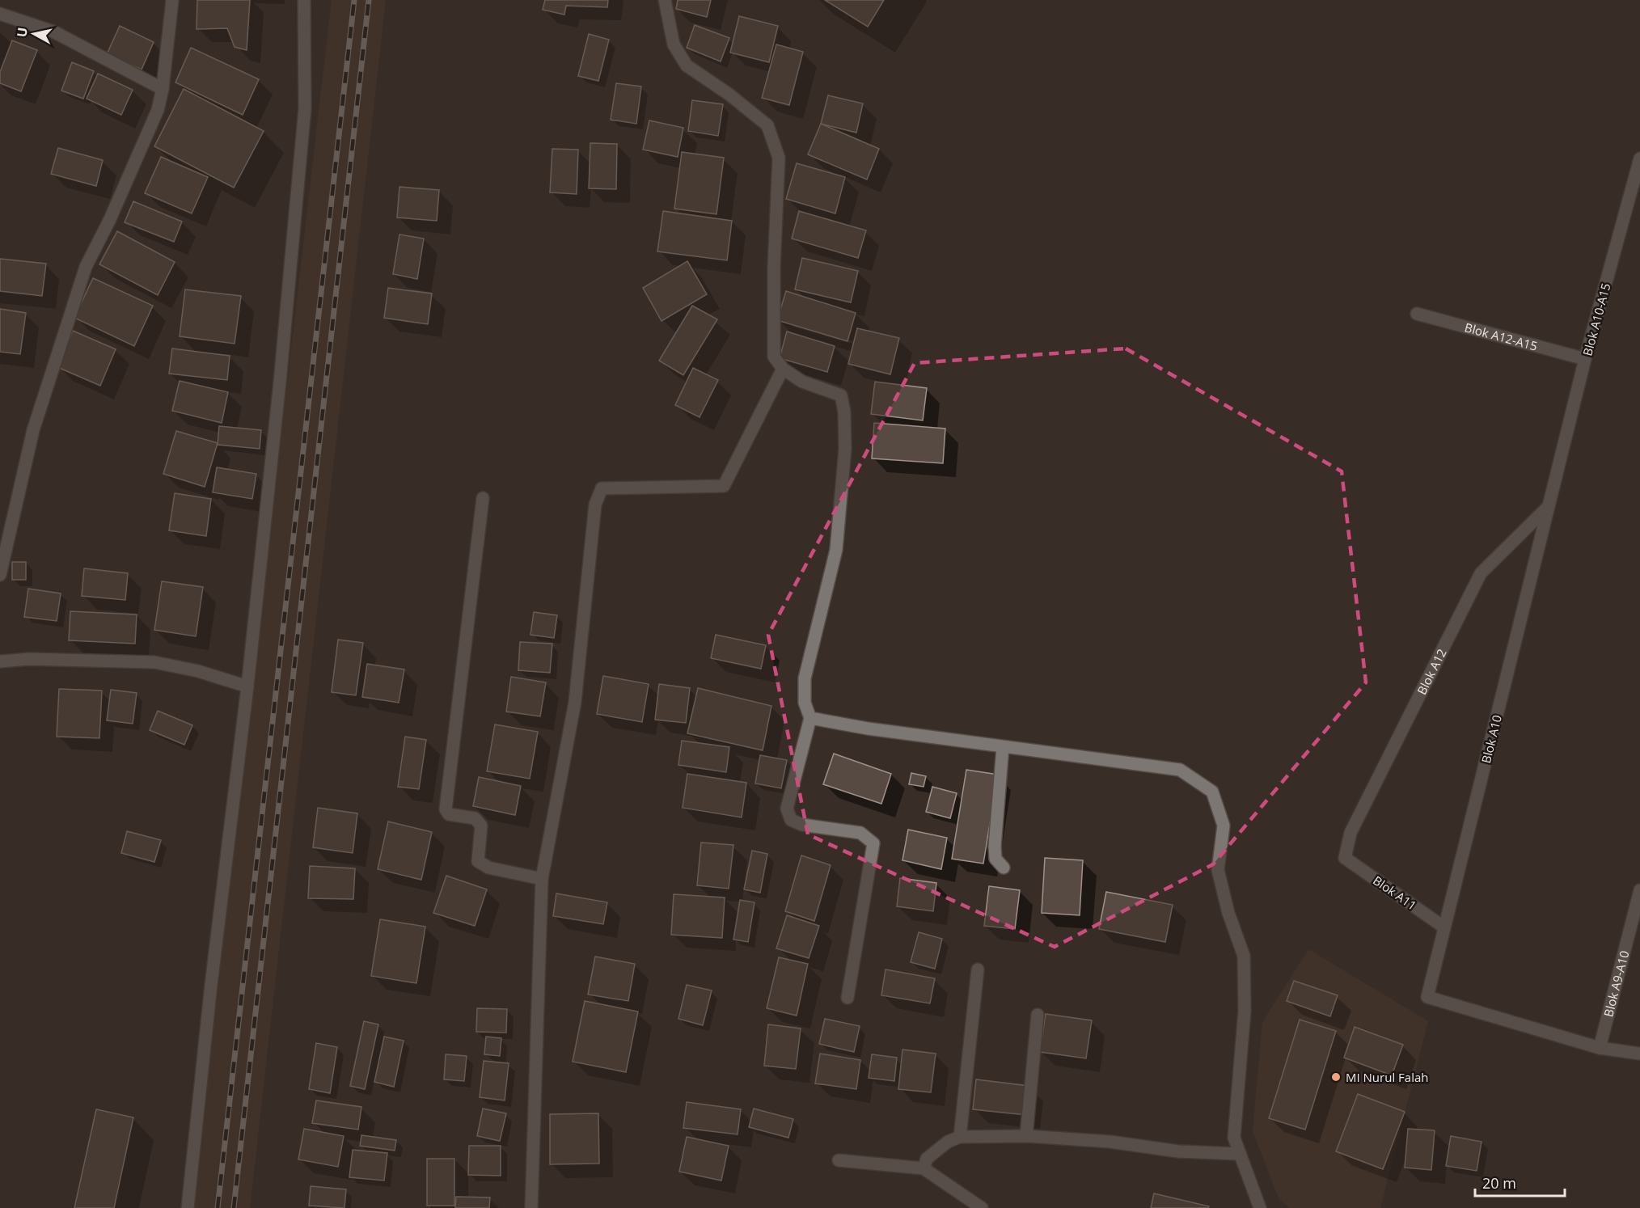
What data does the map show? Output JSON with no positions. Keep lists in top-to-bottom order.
{
  "streets": {
    "street": [
      "Blok A10-A15",
      "Blok A12-A15",
      "Blok A12",
      "Blok A10",
      "Blok A11",
      "Blok A9-A10"
    ]
  },
  "crossings": [
    ["Blok A10-A15", "Blok A12-A15"],
    ["Blok A10-A15", "Blok A10"],
    ["Blok A12", "Blok A10"],
    ["Blok A12", "Blok A11"],
    ["Blok A10", "Blok A11"],
    ["Blok A10", "Blok A9-A10"]
  ],
  "places": ["MI Nurul Falah"],
  "scale_bar": "20 m",
  "north": "left"
}
